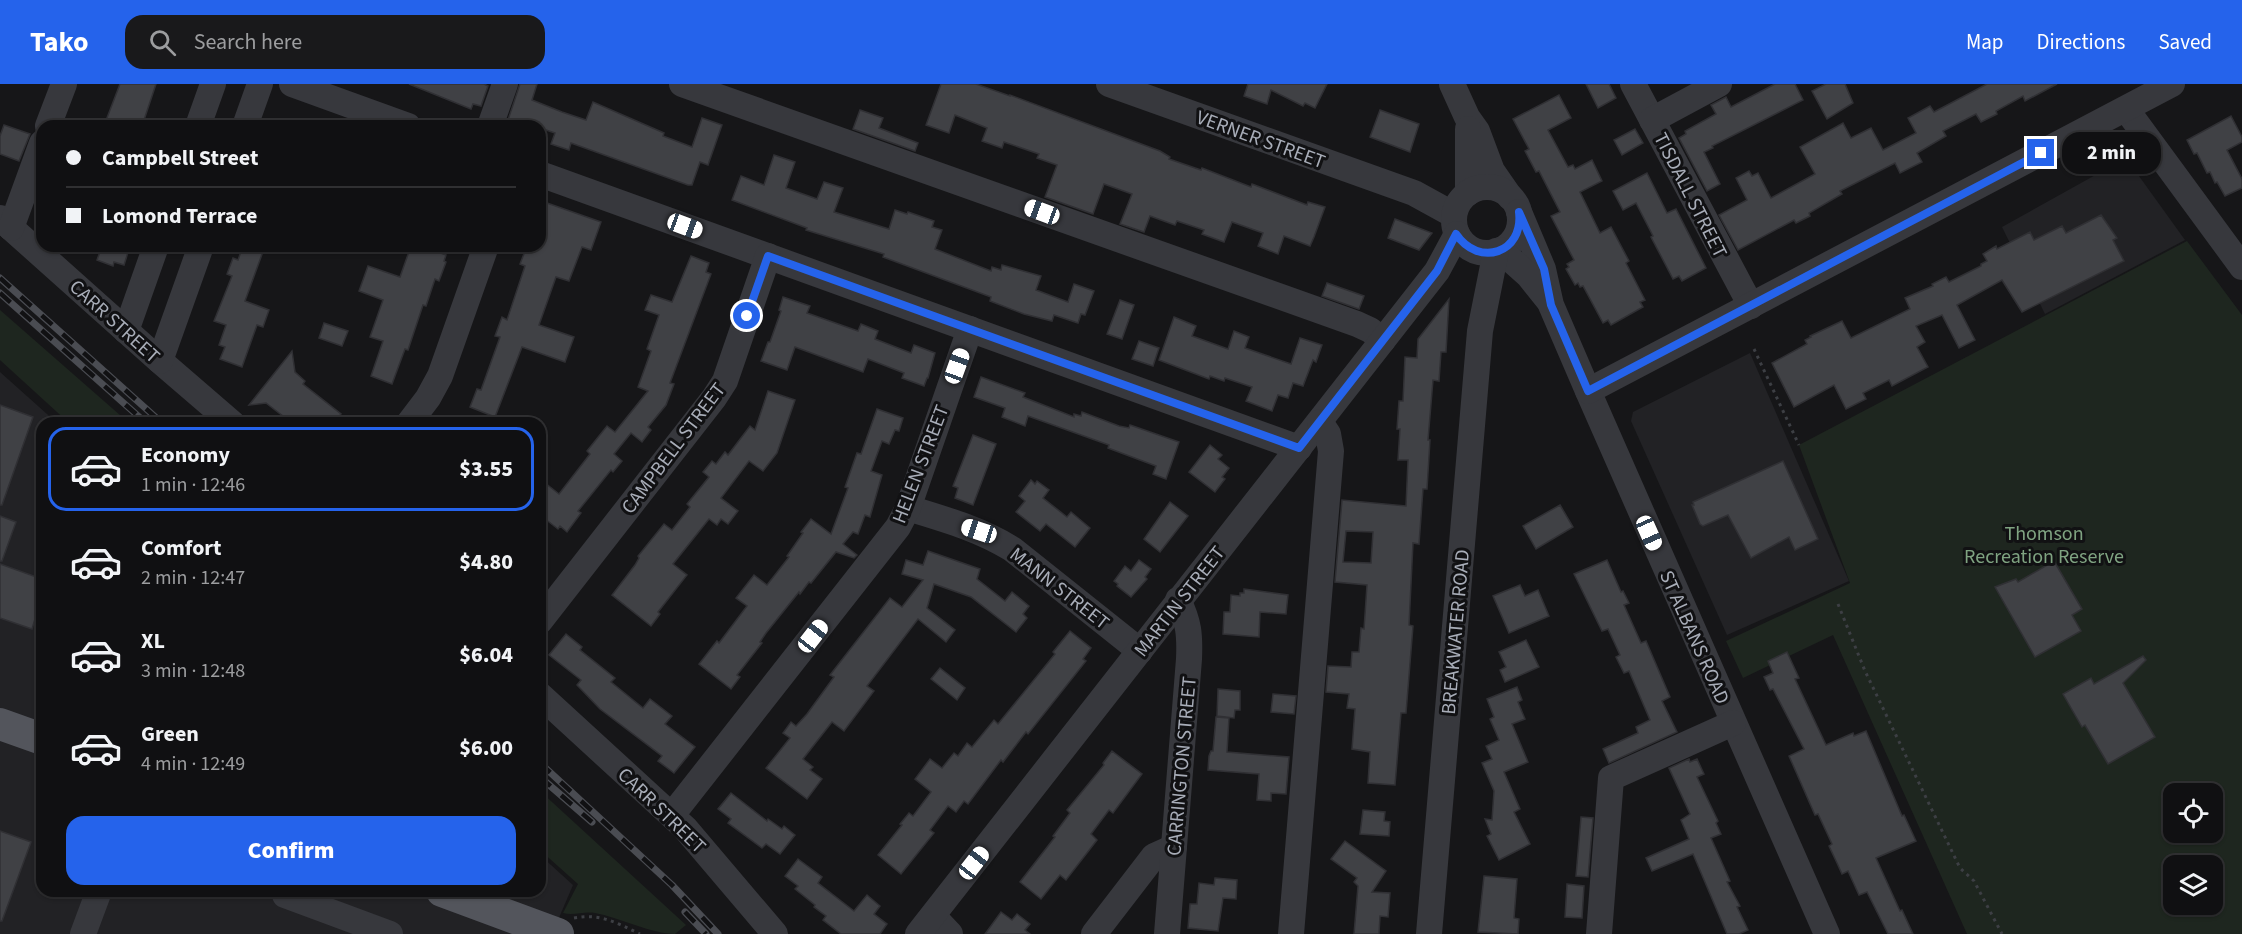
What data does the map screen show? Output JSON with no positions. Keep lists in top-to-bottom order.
{
  "streets": {
    "street": [
      "VERNER STREET",
      "TISDALL STREET",
      "CARR STREET",
      "CAMPBELL STREET",
      "HELEN STREET",
      "MANN STREET",
      "MARTIN STREET",
      "BREAKWATER ROAD",
      "ST ALBANS ROAD",
      "CARRINGTON STREET"
    ]
  },
  "crossings": [
    ["VERNER STREET", "MARTIN STREET"],
    ["VERNER STREET", "BREAKWATER ROAD"],
    ["VERNER STREET", "ST ALBANS ROAD"],
    ["CARR STREET", "HELEN STREET"],
    ["HELEN STREET", "MANN STREET"],
    ["MANN STREET", "MARTIN STREET"],
    ["MARTIN STREET", "BREAKWATER ROAD"],
    ["MARTIN STREET", "ST ALBANS ROAD"],
    ["MARTIN STREET", "CARRINGTON STREET"],
    ["BREAKWATER ROAD", "ST ALBANS ROAD"]
  ],
  "parks": ["Thomson Recreation Reserve"],
  "page": {
    "header": "Tako",
    "search": "Search here",
    "nav": ["Map", "Directions", "Saved"],
    "banner": ["Campbell Street", "Lomond Terrace"],
    "bubble": "2 min",
    "list": [
      {
        "name": "Economy",
        "note": "1 min · 12:46",
        "value": "$3.55"
      },
      {
        "name": "Comfort",
        "note": "2 min · 12:47",
        "value": "$4.80"
      },
      {
        "name": "XL",
        "note": "3 min · 12:48",
        "value": "$6.04"
      },
      {
        "name": "Green",
        "note": "4 min · 12:49",
        "value": "$6.00"
      }
    ],
    "buttons": "Confirm"
  }
}
